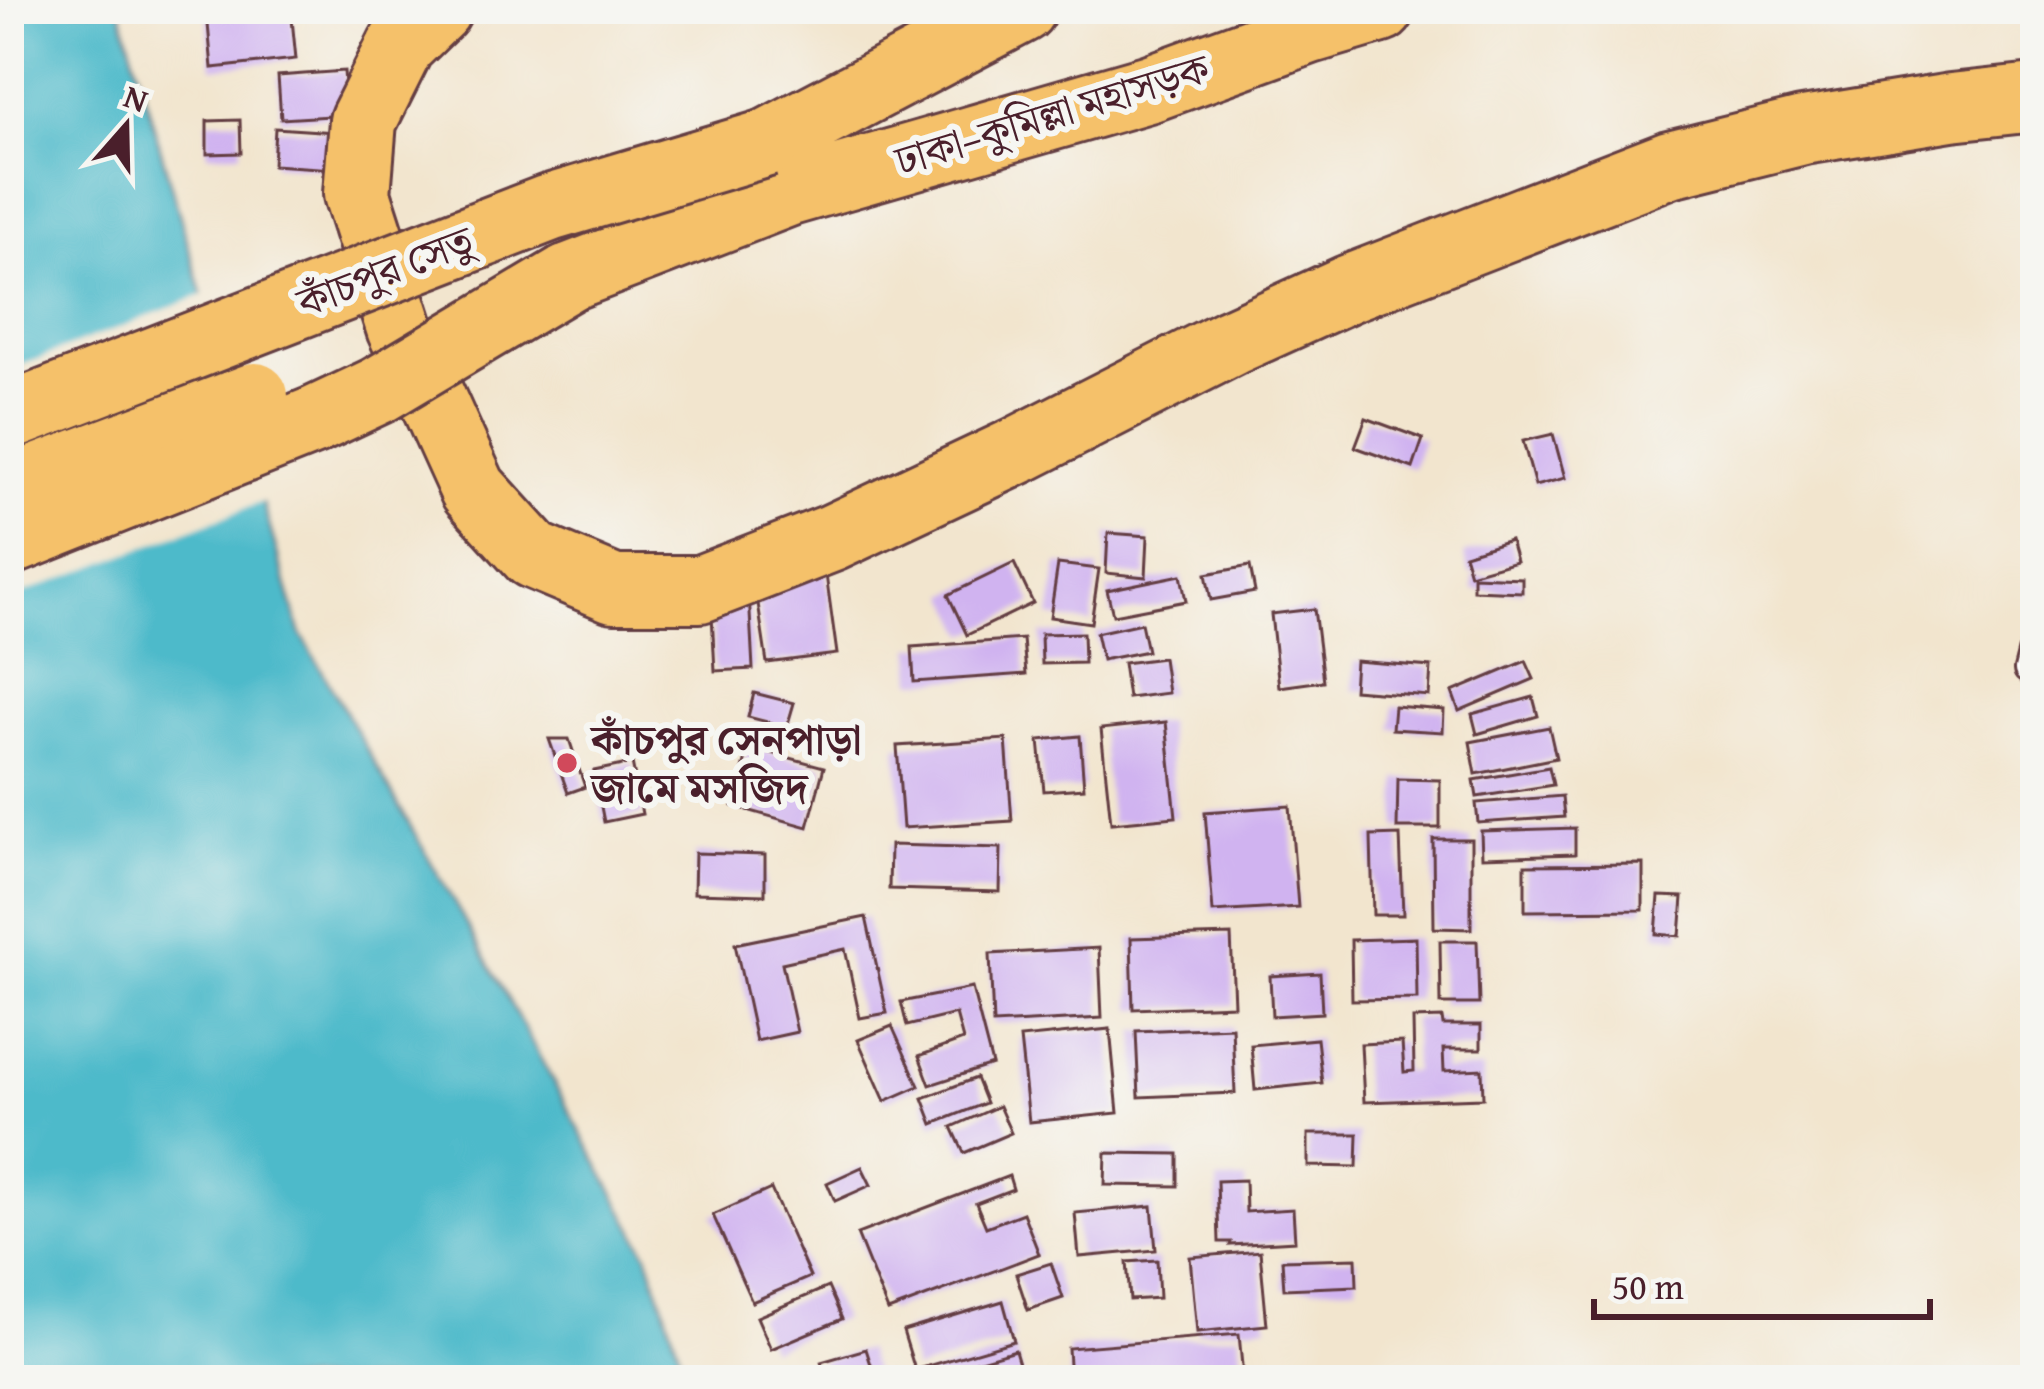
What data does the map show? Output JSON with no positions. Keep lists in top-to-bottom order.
{
  "streets": {
    "highway": ["ঢাকা–কুমিল্লা মহাসড়ক", "কাঁচপুর সেতু"]
  },
  "crossings": [
    ["ঢাকা–কুমিল্লা মহাসড়ক", "কাঁচপুর সেতু"]
  ],
  "places": ["কাঁচপুর সেনপাড়া জামে মসজিদ"],
  "scale_bar": "50 m",
  "north": "top"
}
